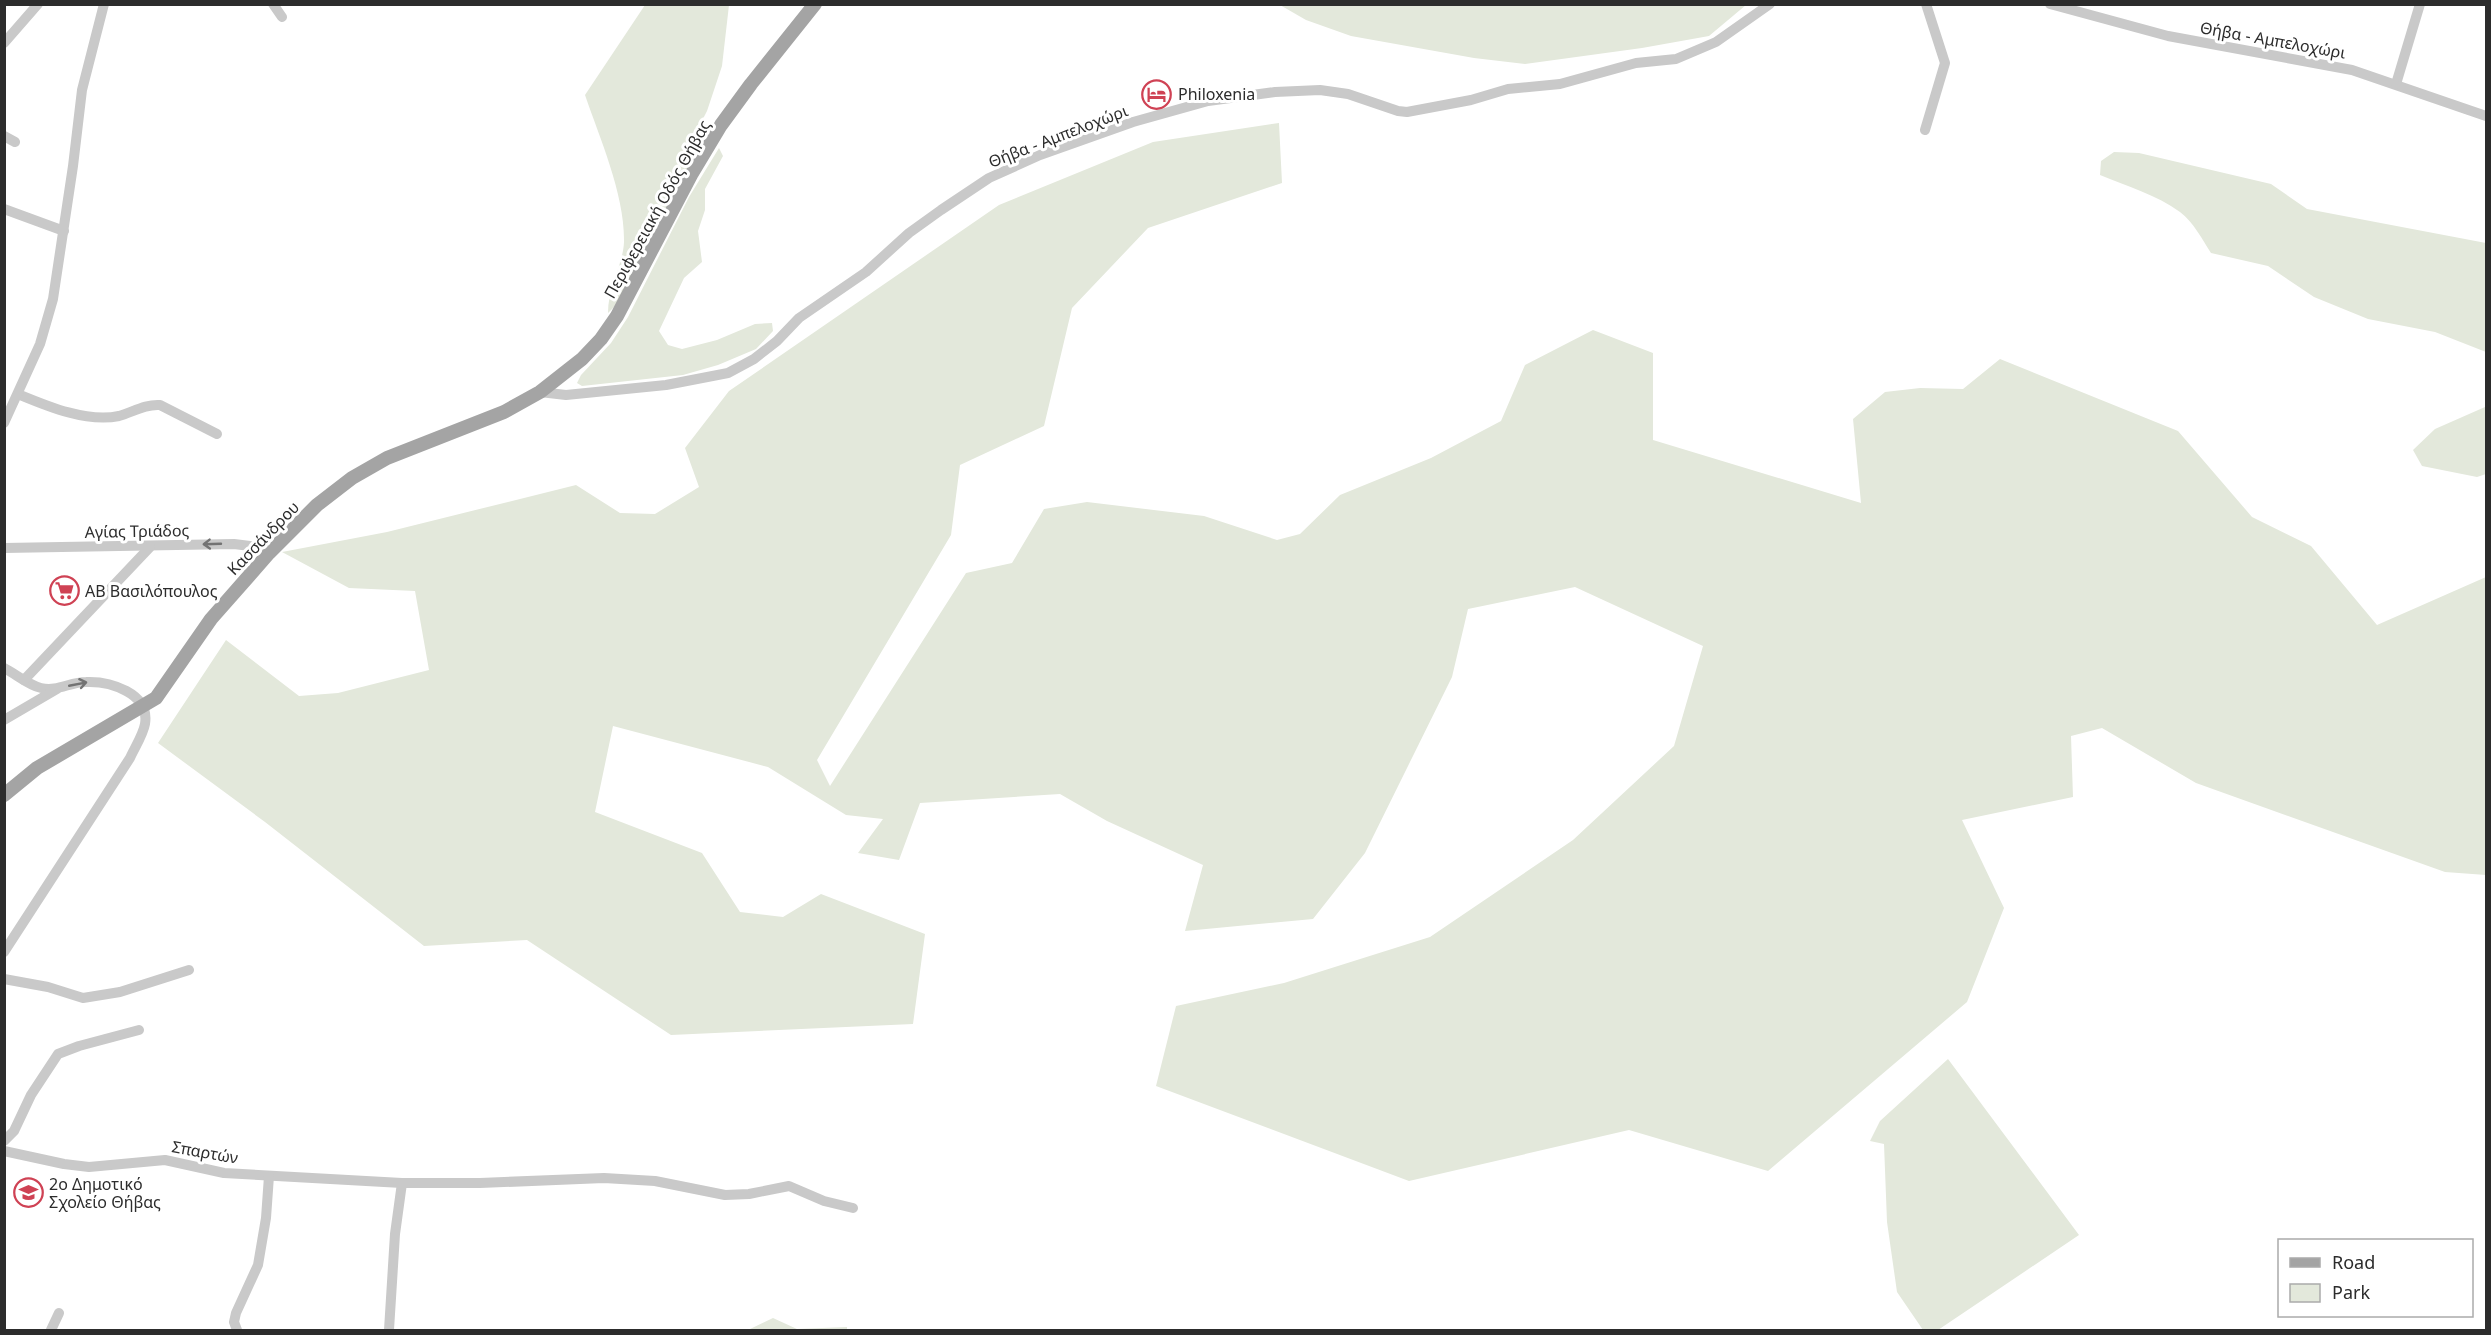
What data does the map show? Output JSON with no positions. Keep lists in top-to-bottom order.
{
  "streets": {
    "main road": ["Περιφερειακή Οδός Θήβας", "Κασσάνδρου"],
    "street": ["Θήβα - Αμπελοχώρι", "Αγίας Τριάδος", "Σπαρτών"]
  },
  "crossings": [
    ["Θήβα - Αμπελοχώρι", "Περιφερειακή Οδός Θήβας"],
    ["Θήβα - Αμπελοχώρι", "Κασσάνδρου"],
    ["Περιφερειακή Οδός Θήβας", "Κασσάνδρου"],
    ["Αγίας Τριάδος", "Κασσάνδρου"]
  ],
  "one_way": ["Αγίας Τριάδος"],
  "places": {
    "hotel": ["Philoxenia"],
    "supermarket": ["ΑΒ Βασιλόπουλος"],
    "school or university": ["2ο Δημοτικό Σχολείο Θήβας"]
  },
  "legend": ["Road", "Park"]
}
